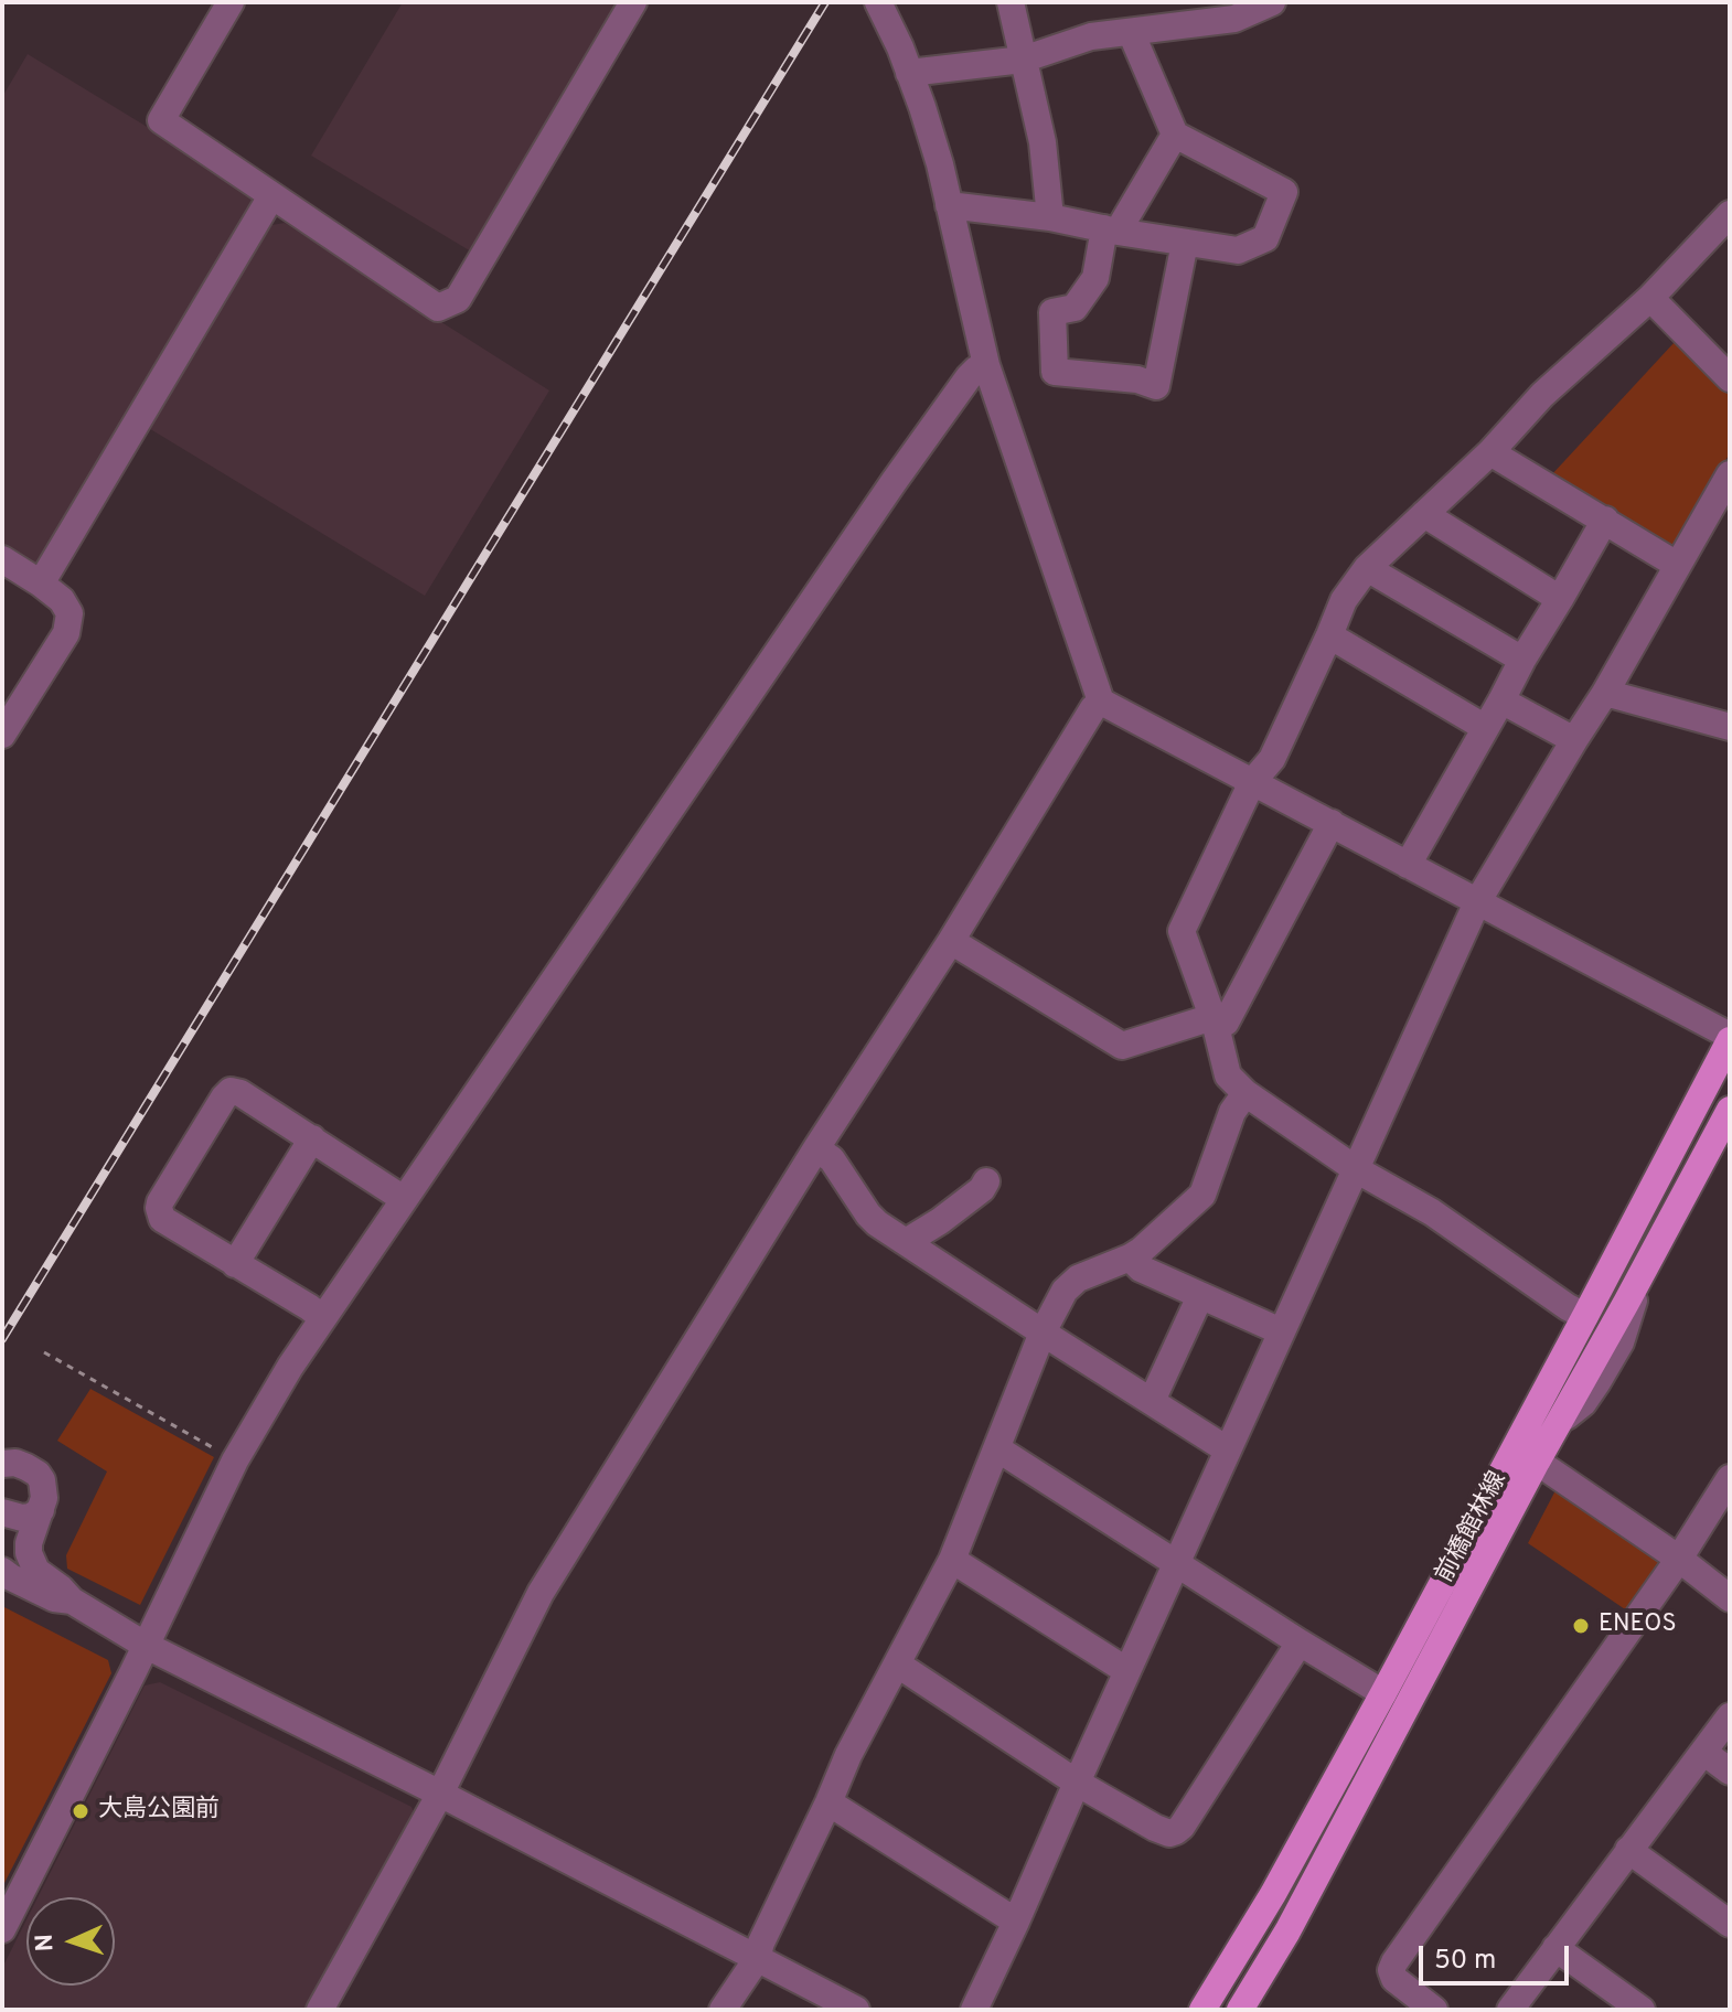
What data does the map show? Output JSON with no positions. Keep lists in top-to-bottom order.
{
  "streets": {
    "main road": ["前橋館林線"]
  },
  "places": ["ENEOS", "大島公園前"],
  "scale_bar": "50 m",
  "north": "left"
}
